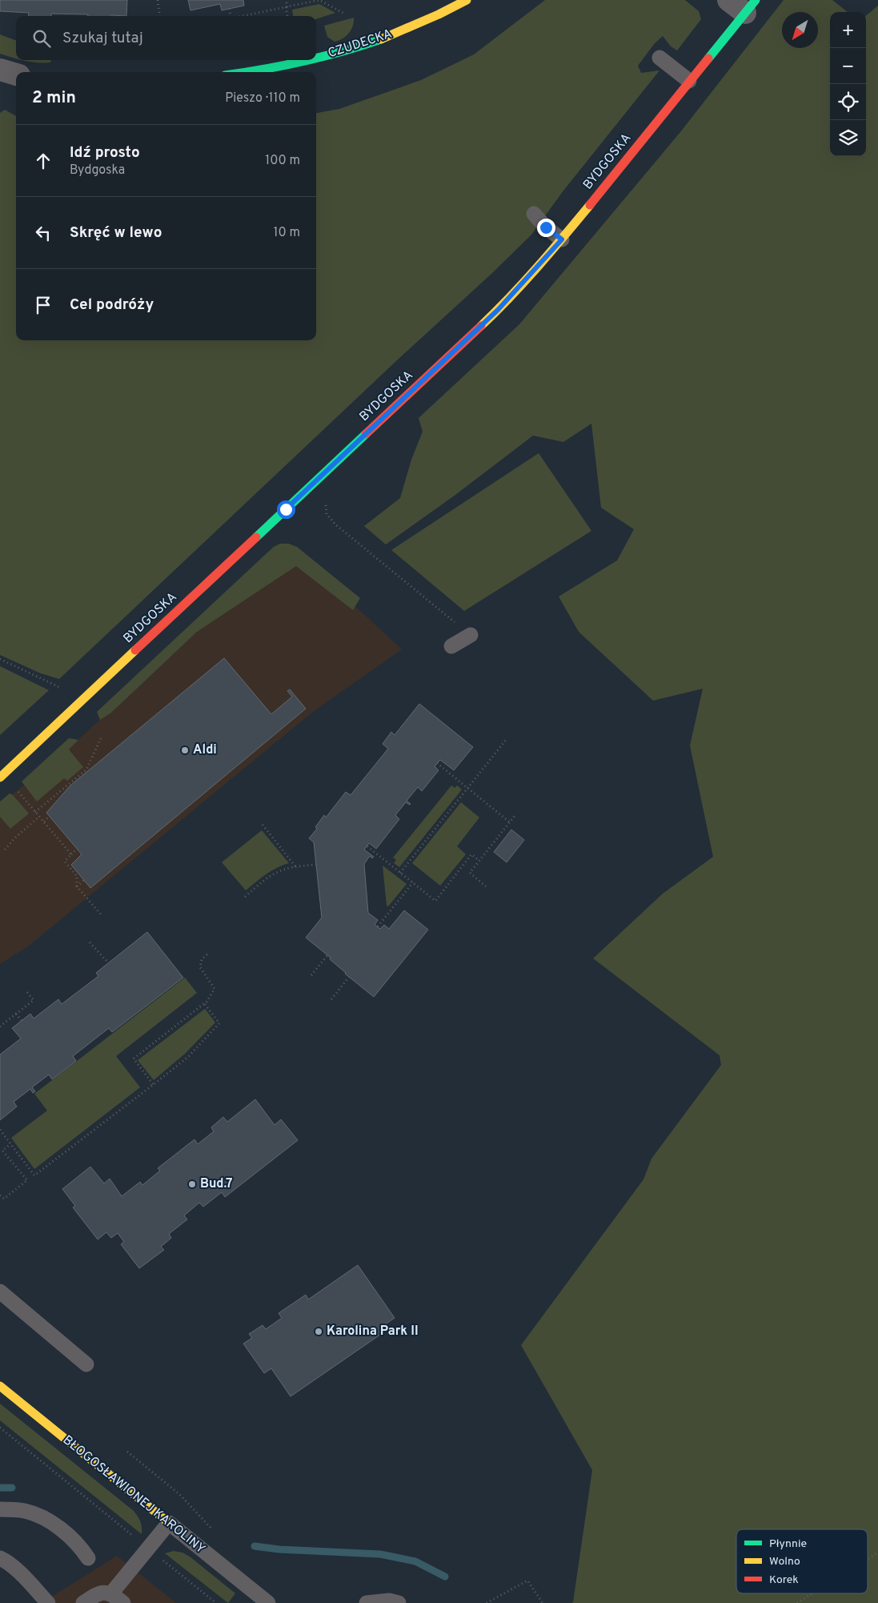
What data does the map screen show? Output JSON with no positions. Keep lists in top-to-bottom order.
{
  "streets": {
    "street": ["CZUDECKA", "BYDGOSKA", "BŁOGOSŁAWIONEJ KAROLINY"]
  },
  "places": ["Aldi", "Bud.7", "Karolina Park II"],
  "legend": ["Płynnie", "Wolno", "Korek"],
  "north": "bottom left",
  "page": {
    "map_buttons": ["+", "−"],
    "search": "Szukaj tutaj",
    "heading": ["2 min", "Pieszo · 110 m"],
    "list": [
      ["Idź prosto", "Bydgoska", "100 m"],
      ["Skręć w lewo", "10 m"],
      "Cel podróży"
    ]
  }
}
